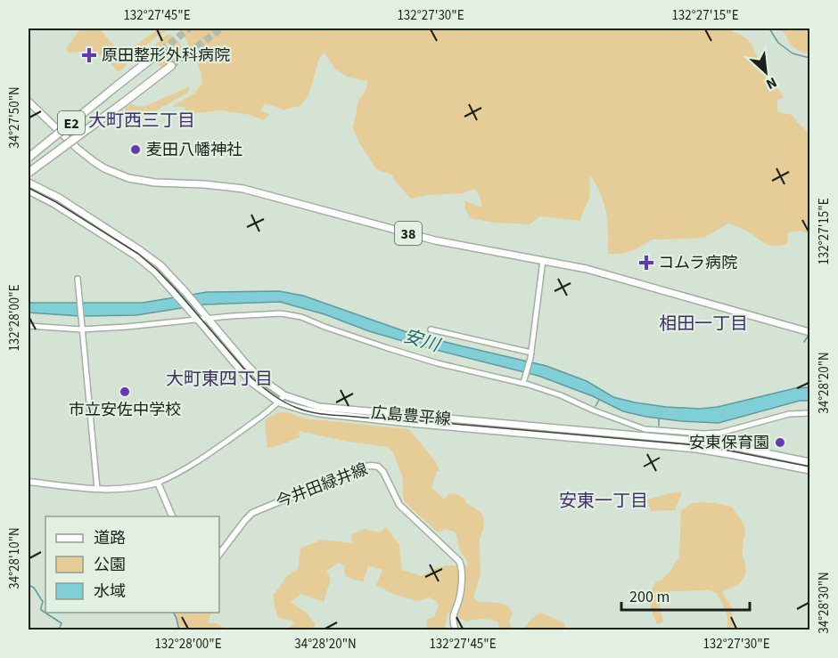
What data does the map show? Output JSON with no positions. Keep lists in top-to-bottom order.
{
  "streets": {
    "highway": ["E2"],
    "main road": ["38", "広島豊平線", "今井田緑井線"]
  },
  "districts": [
    "大町西三丁目",
    "相田一丁目",
    "大町東四丁目",
    "安東一丁目"
  ],
  "water": ["安川"],
  "places": {
    "health": ["原田整形外科病院", "コムラ病院"],
    "other": ["麦田八幡神社", "市立安佐中学校", "安東保育園"]
  },
  "legend": ["道路", "公園", "水域"],
  "scale_bar": "200 m",
  "north": "bottom right",
  "coordinates": [
    "132°27'45\"E",
    "132°27'30\"E",
    "132°27'15\"E",
    "34°27'50\"N",
    "132°28'00\"E",
    "34°28'20\"N",
    "34°28'10\"N",
    "34°28'30\"N"
  ]
}
